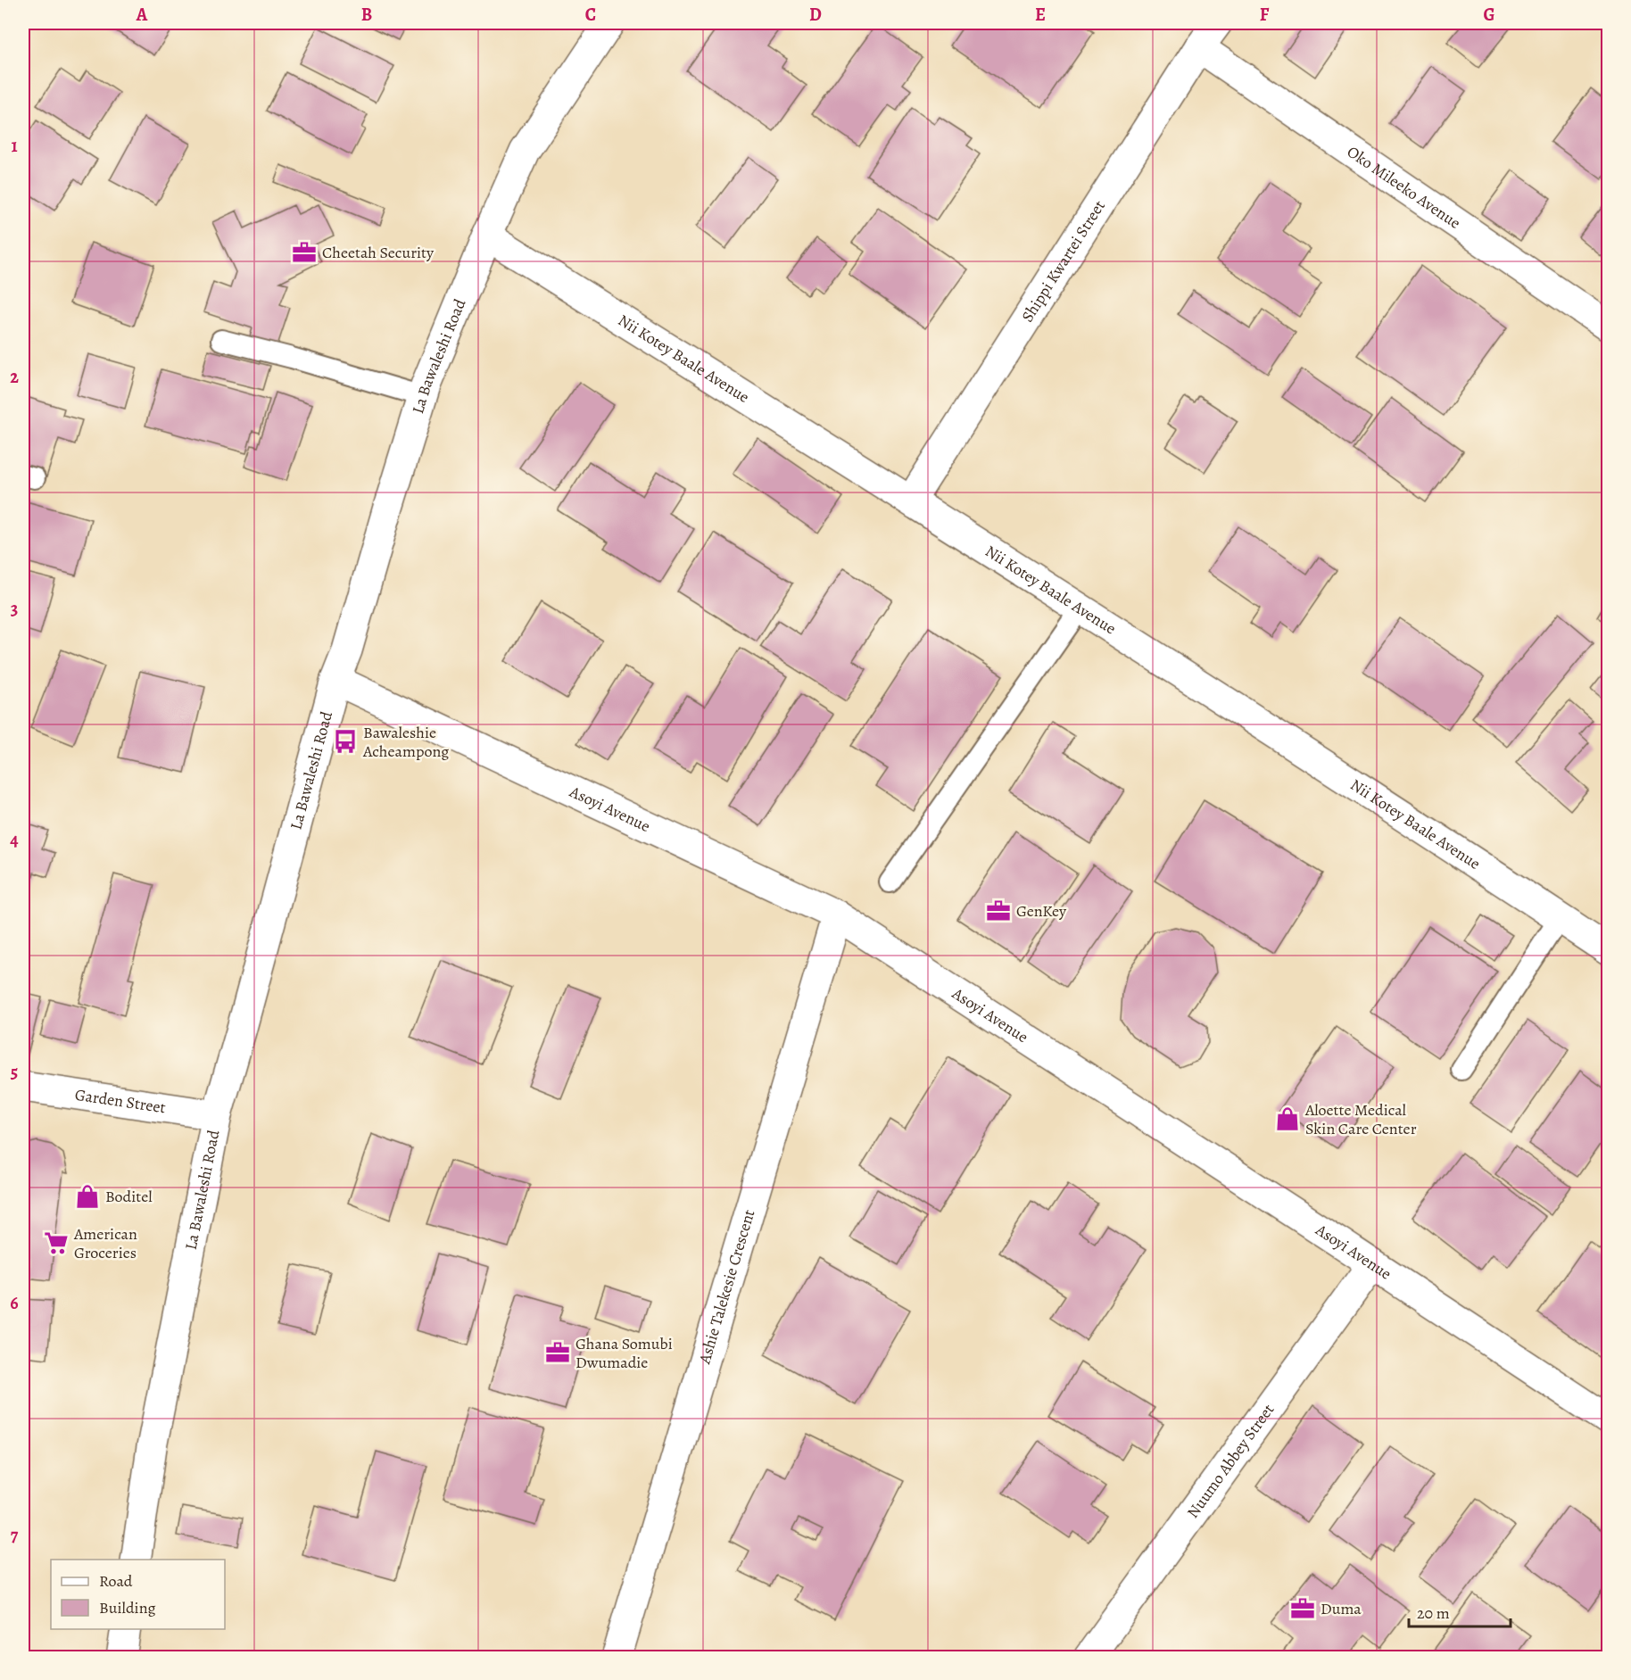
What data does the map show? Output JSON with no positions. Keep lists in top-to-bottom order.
{
  "streets": {
    "street": [
      "Oko Mileeko Avenue",
      "Shippi Kwartei Street",
      "La Bawaleshi Road",
      "Nii Kotey Baale Avenue",
      "Asoyi Avenue",
      "Garden Street",
      "Ashie Talekesie Crescent",
      "Nuumo Abbey Street"
    ]
  },
  "crossings": [
    ["Oko Mileeko Avenue", "Shippi Kwartei Street"],
    ["Shippi Kwartei Street", "Nii Kotey Baale Avenue"],
    ["La Bawaleshi Road", "Nii Kotey Baale Avenue"],
    ["La Bawaleshi Road", "Asoyi Avenue"],
    ["La Bawaleshi Road", "Garden Street"],
    ["Asoyi Avenue", "Ashie Talekesie Crescent"],
    ["Asoyi Avenue", "Nuumo Abbey Street"]
  ],
  "places": {
    "office": [
      "Cheetah Security",
      "GenKey",
      "Ghana Somubi Dwumadie",
      "Duma"
    ],
    "bus stop": ["Bawaleshie Acheampong"],
    "shop": ["Aloette Medical Skin Care Center", "Boditel"],
    "supermarket": ["American Groceries"]
  },
  "legend": ["Road", "Building"],
  "scale_bar": "20 m",
  "grid": {
    "columns": [
      "A",
      "B",
      "C",
      "D",
      "E",
      "F",
      "G"
    ],
    "rows": [
      "1",
      "2",
      "3",
      "4",
      "5",
      "6",
      "7"
    ]
  }
}
